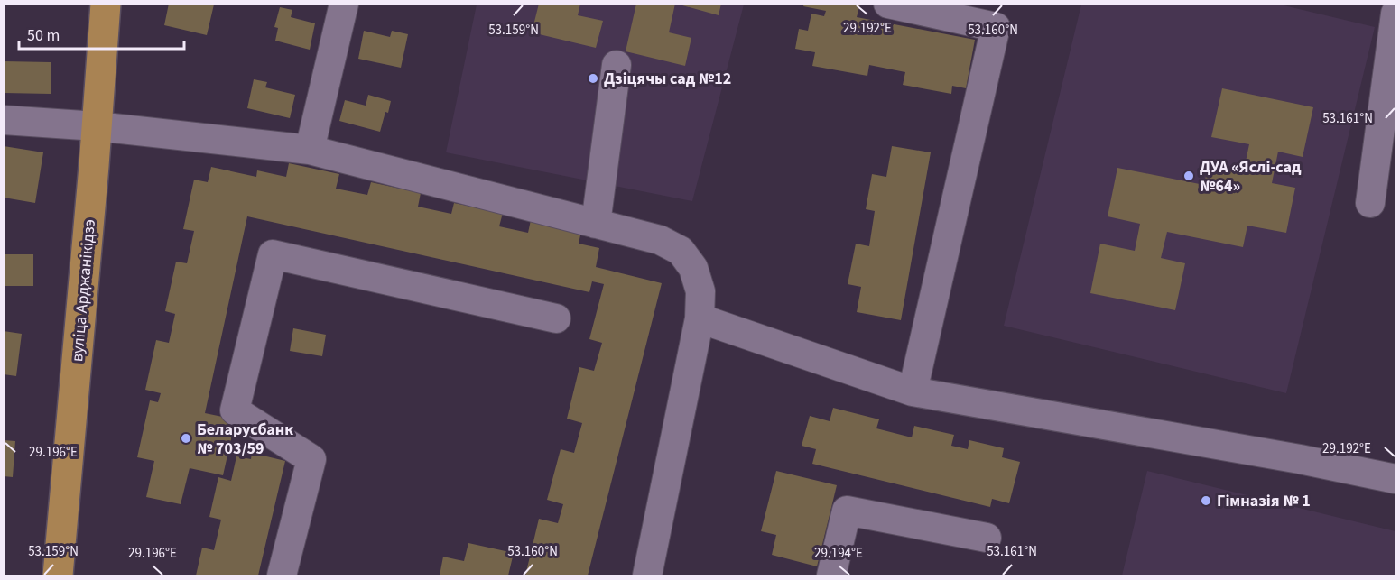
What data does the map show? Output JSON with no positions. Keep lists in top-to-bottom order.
{
  "streets": {
    "main road": ["вуліца Арджанікідзэ"]
  },
  "places": [
    "Дзіцячы сад №12",
    "ДУА «Яслі-сад №64»",
    "Беларусбанк № 703/59",
    "Гімназія № 1"
  ],
  "scale_bar": "50 m",
  "coordinates": [
    "29.192°E",
    "53.159°N",
    "53.160°N",
    "53.161°N",
    "29.196°E",
    "29.194°E"
  ]
}
